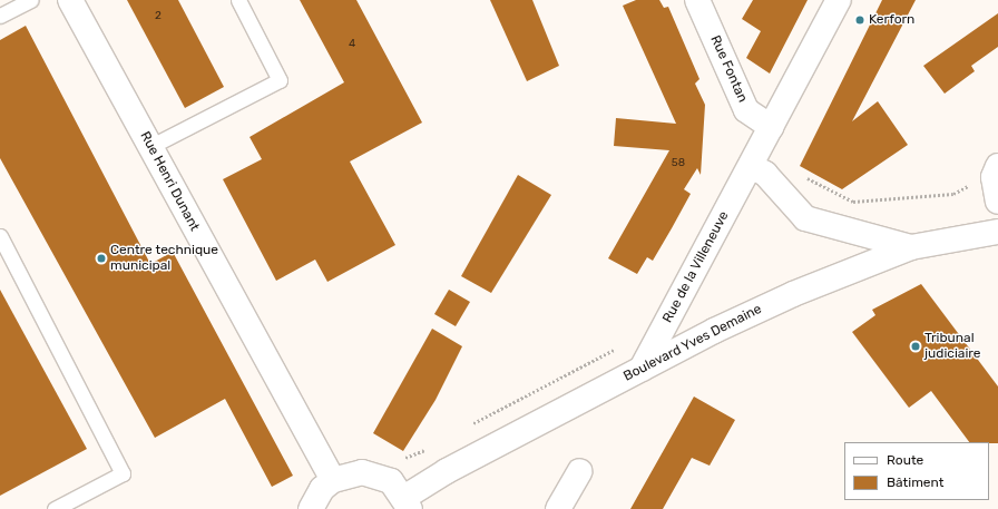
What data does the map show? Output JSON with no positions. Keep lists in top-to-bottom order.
{
  "streets": {
    "street": [
      "Rue Fontan",
      "Rue Henri Dunant",
      "Rue de la Villeneuve",
      "Boulevard Yves Demaine"
    ]
  },
  "crossings": [
    ["Rue Fontan", "Rue de la Villeneuve"],
    ["Rue de la Villeneuve", "Boulevard Yves Demaine"]
  ],
  "places": ["Kerforn", "Centre technique municipal", "Tribunal judiciaire"],
  "house_numbers": ["2", "4", "58"],
  "legend": ["Route", "Bâtiment"]
}
